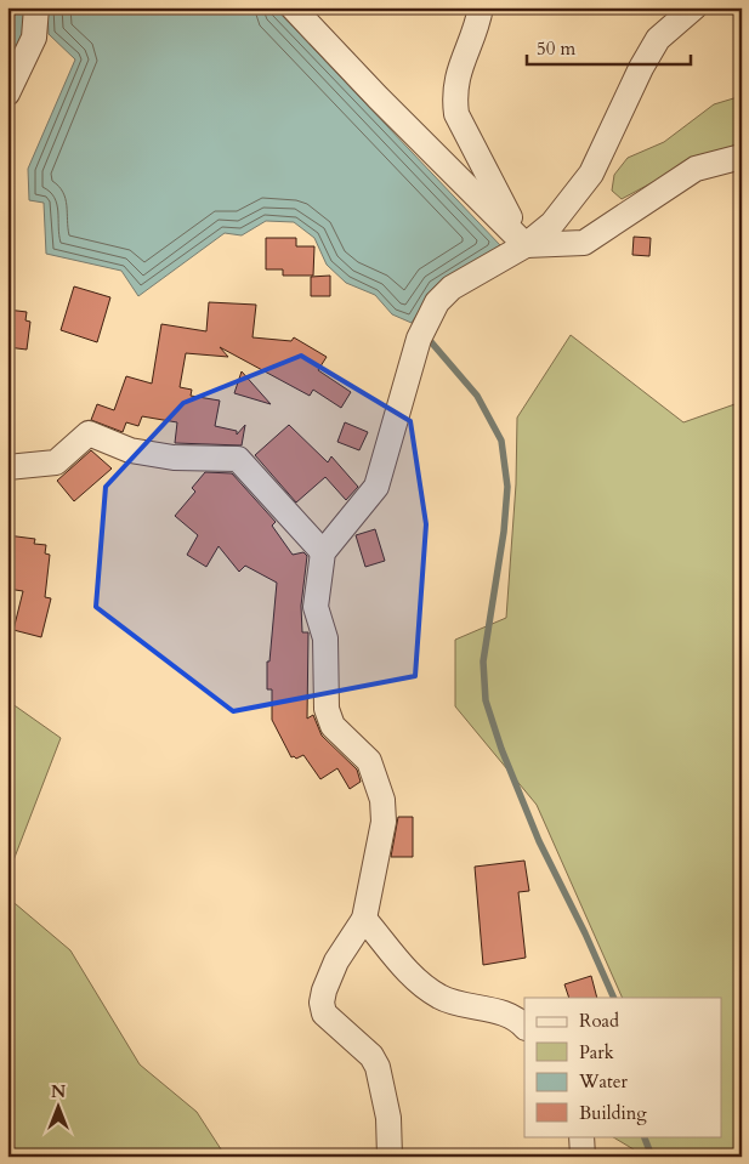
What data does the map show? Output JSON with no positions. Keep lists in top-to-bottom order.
{
  "legend": [
    "Road",
    "Park",
    "Water",
    "Building"
  ],
  "scale_bar": "50 m",
  "north": "top"
}
